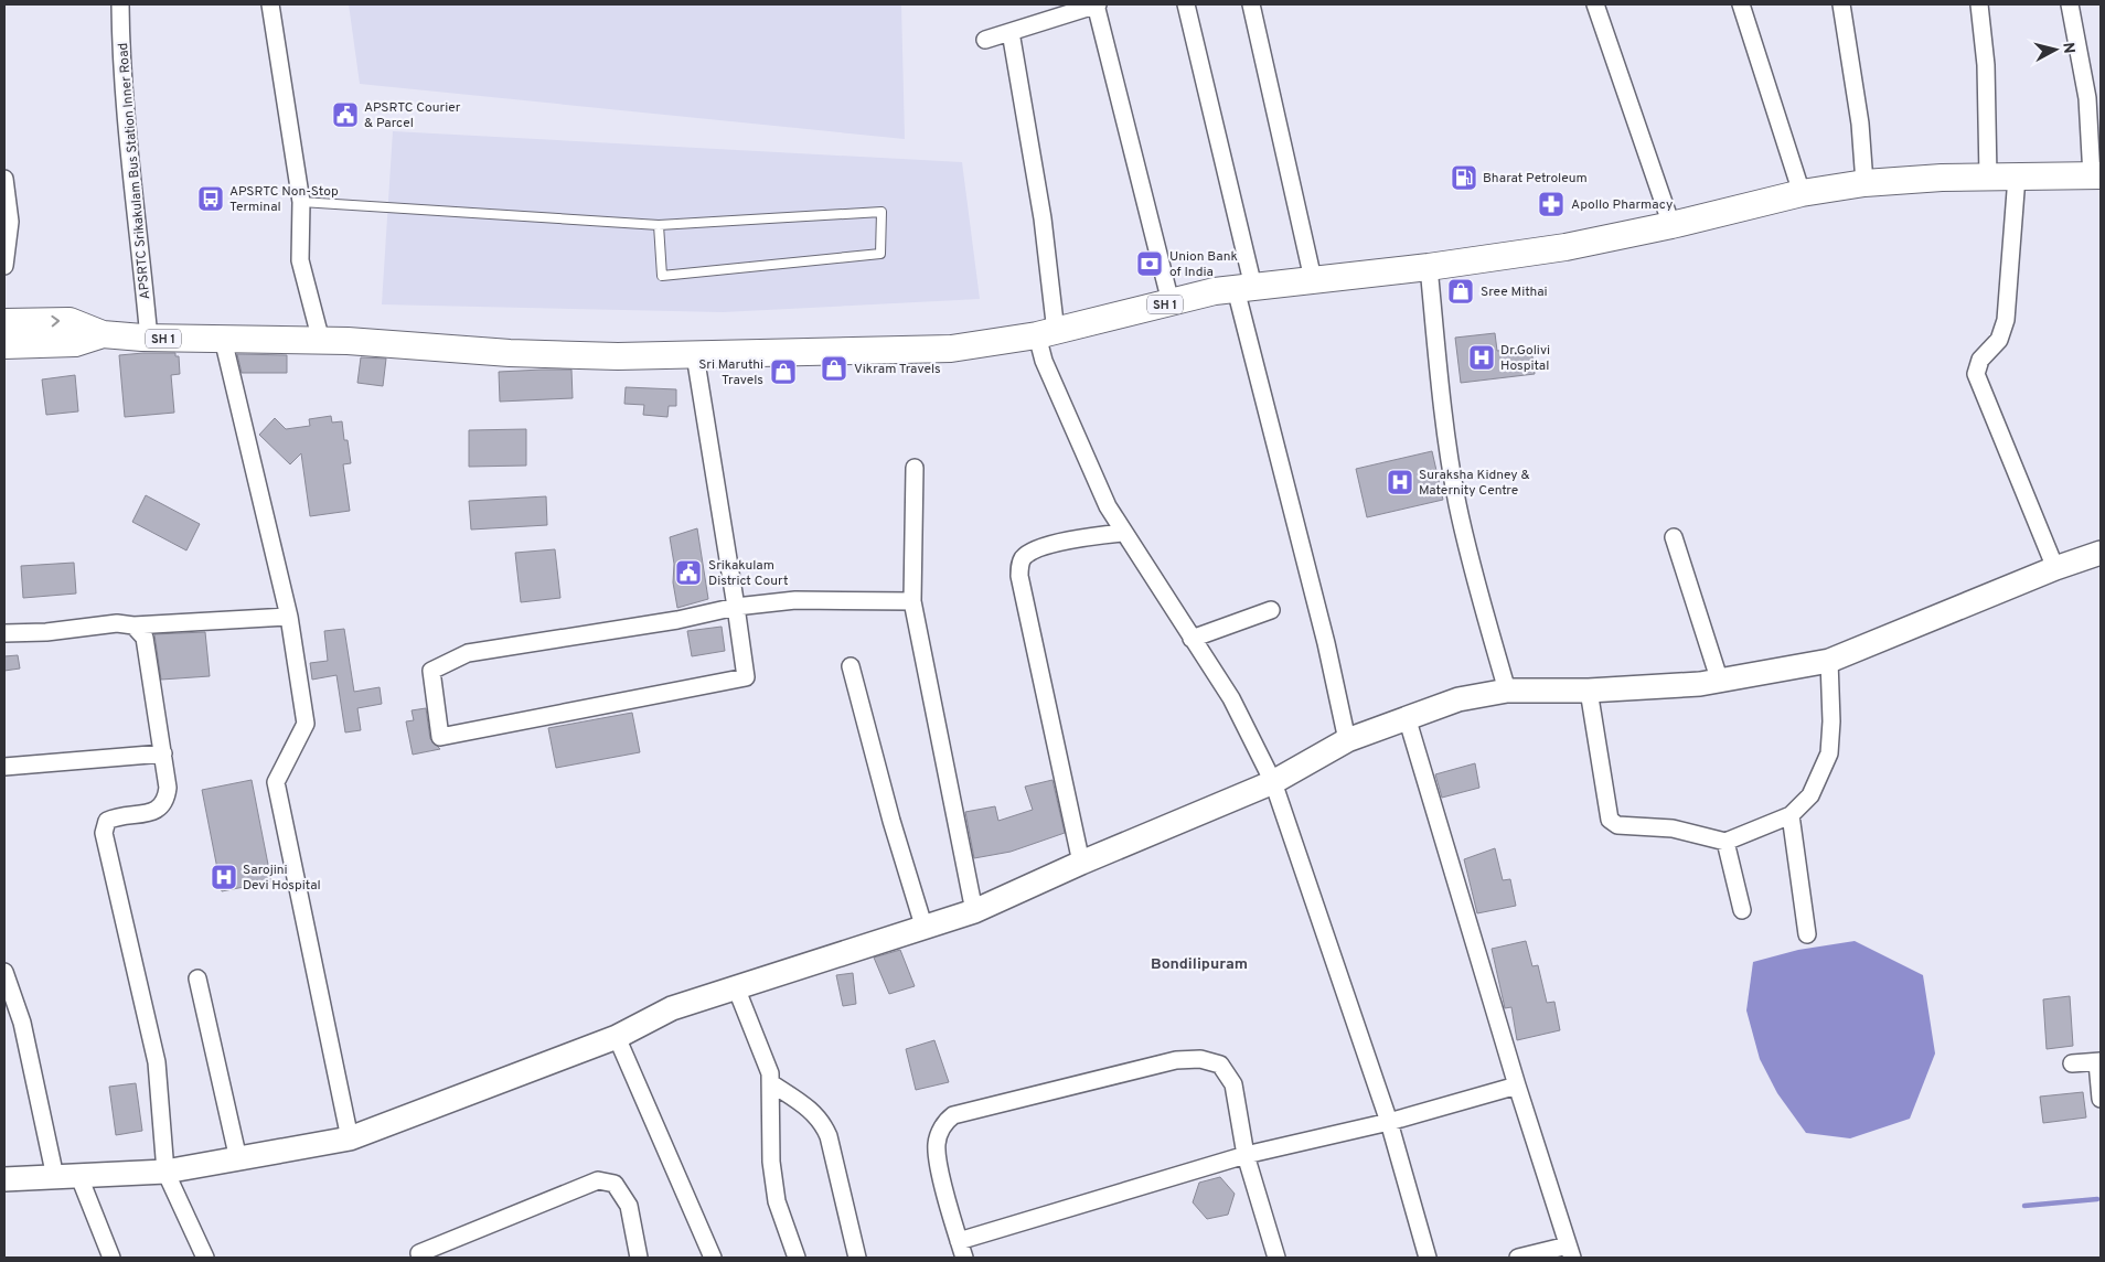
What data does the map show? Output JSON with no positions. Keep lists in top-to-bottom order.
{
  "streets": {
    "main road": ["SH 1"],
    "street": ["APSRTC Srikakulam Bus Station Inner Road"]
  },
  "crossings": [
    ["APSRTC Srikakulam Bus Station Inner Road", "SH 1"]
  ],
  "districts": ["Bondilipuram"],
  "places": {
    "public building": ["APSRTC Courier & Parcel", "Srikakulam District Court"],
    "fuel station": ["Bharat Petroleum"],
    "bus stop": ["APSRTC Non-Stop Terminal"],
    "pharmacy": ["Apollo Pharmacy"],
    "bank": ["Union Bank of India"],
    "shop": ["Sree Mithai", "Vikram Travels", "Sri Maruthi Travels"],
    "hospital": ["Dr.Golivi Hospital", "Suraksha Kidney & Maternity Centre", "Sarojini Devi Hospital"]
  },
  "north": "right"
}
